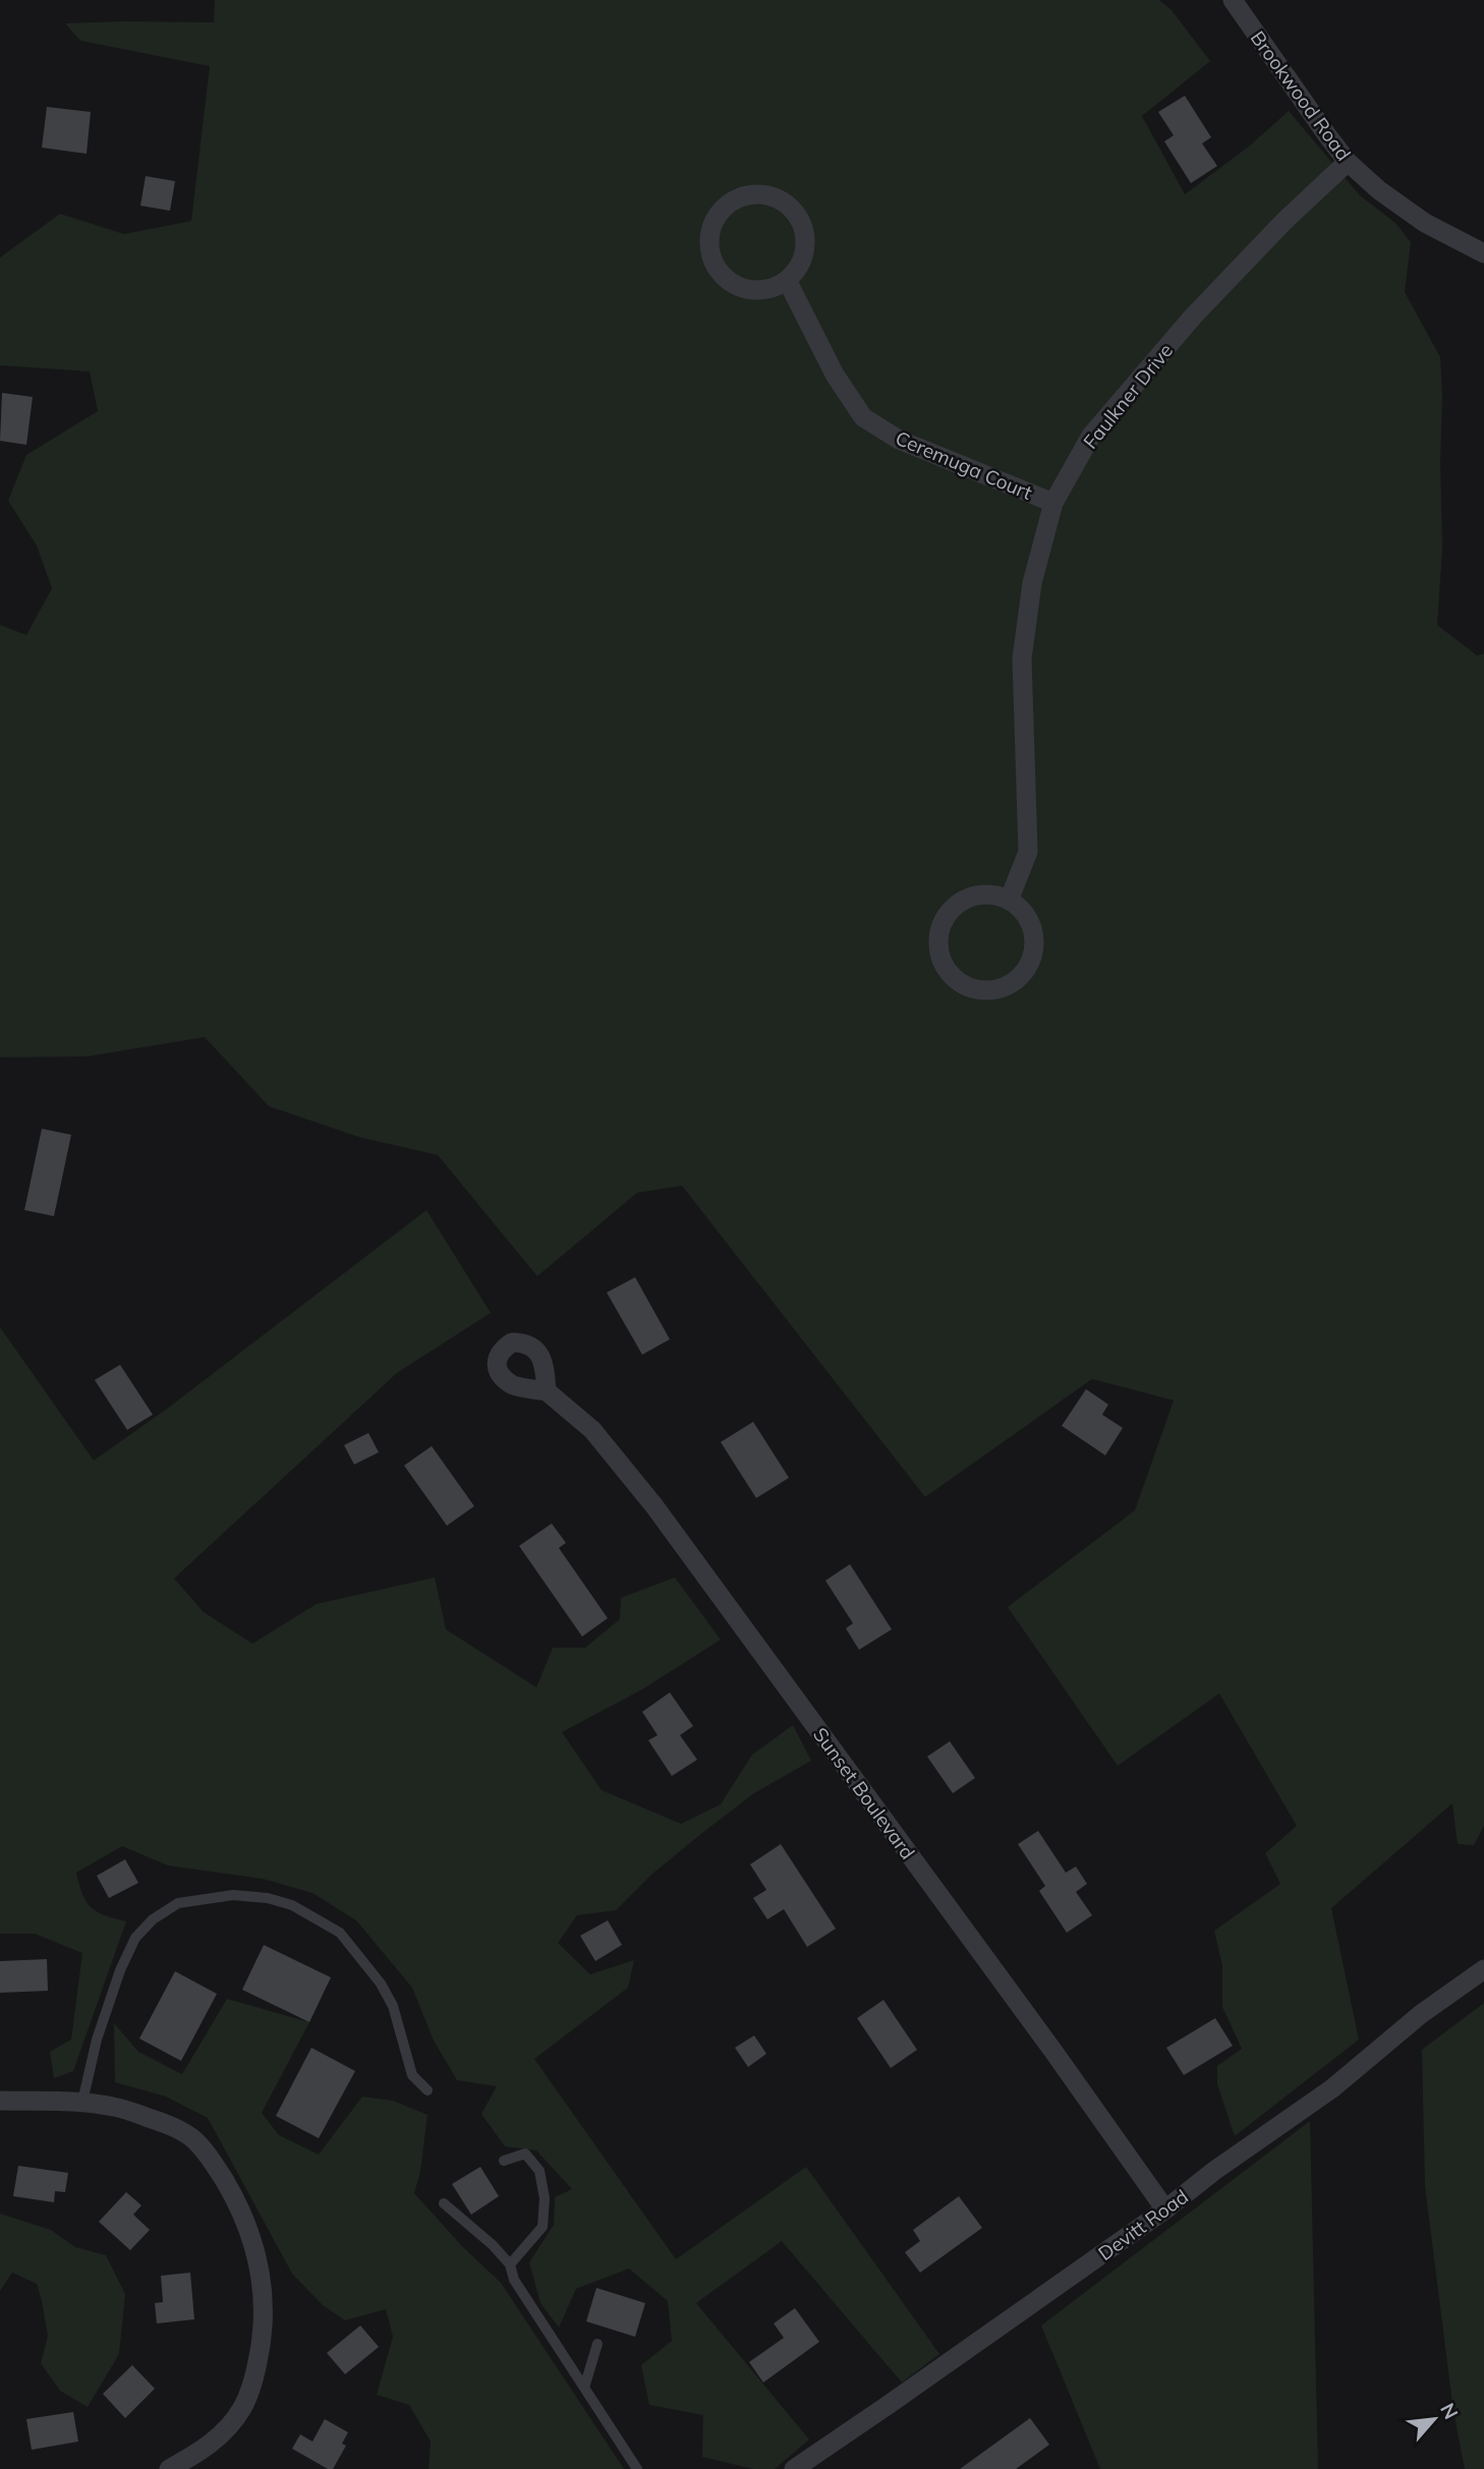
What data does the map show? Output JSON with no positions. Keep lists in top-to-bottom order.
{
  "streets": {
    "street": [
      "Brookwood Road",
      "Faulkner Drive",
      "Ceremuga Court",
      "Sunset Boulevard",
      "Devitt Road"
    ]
  },
  "crossings": [
    ["Brookwood Road", "Faulkner Drive"],
    ["Faulkner Drive", "Ceremuga Court"],
    ["Sunset Boulevard", "Devitt Road"]
  ],
  "north": "top right"
}
